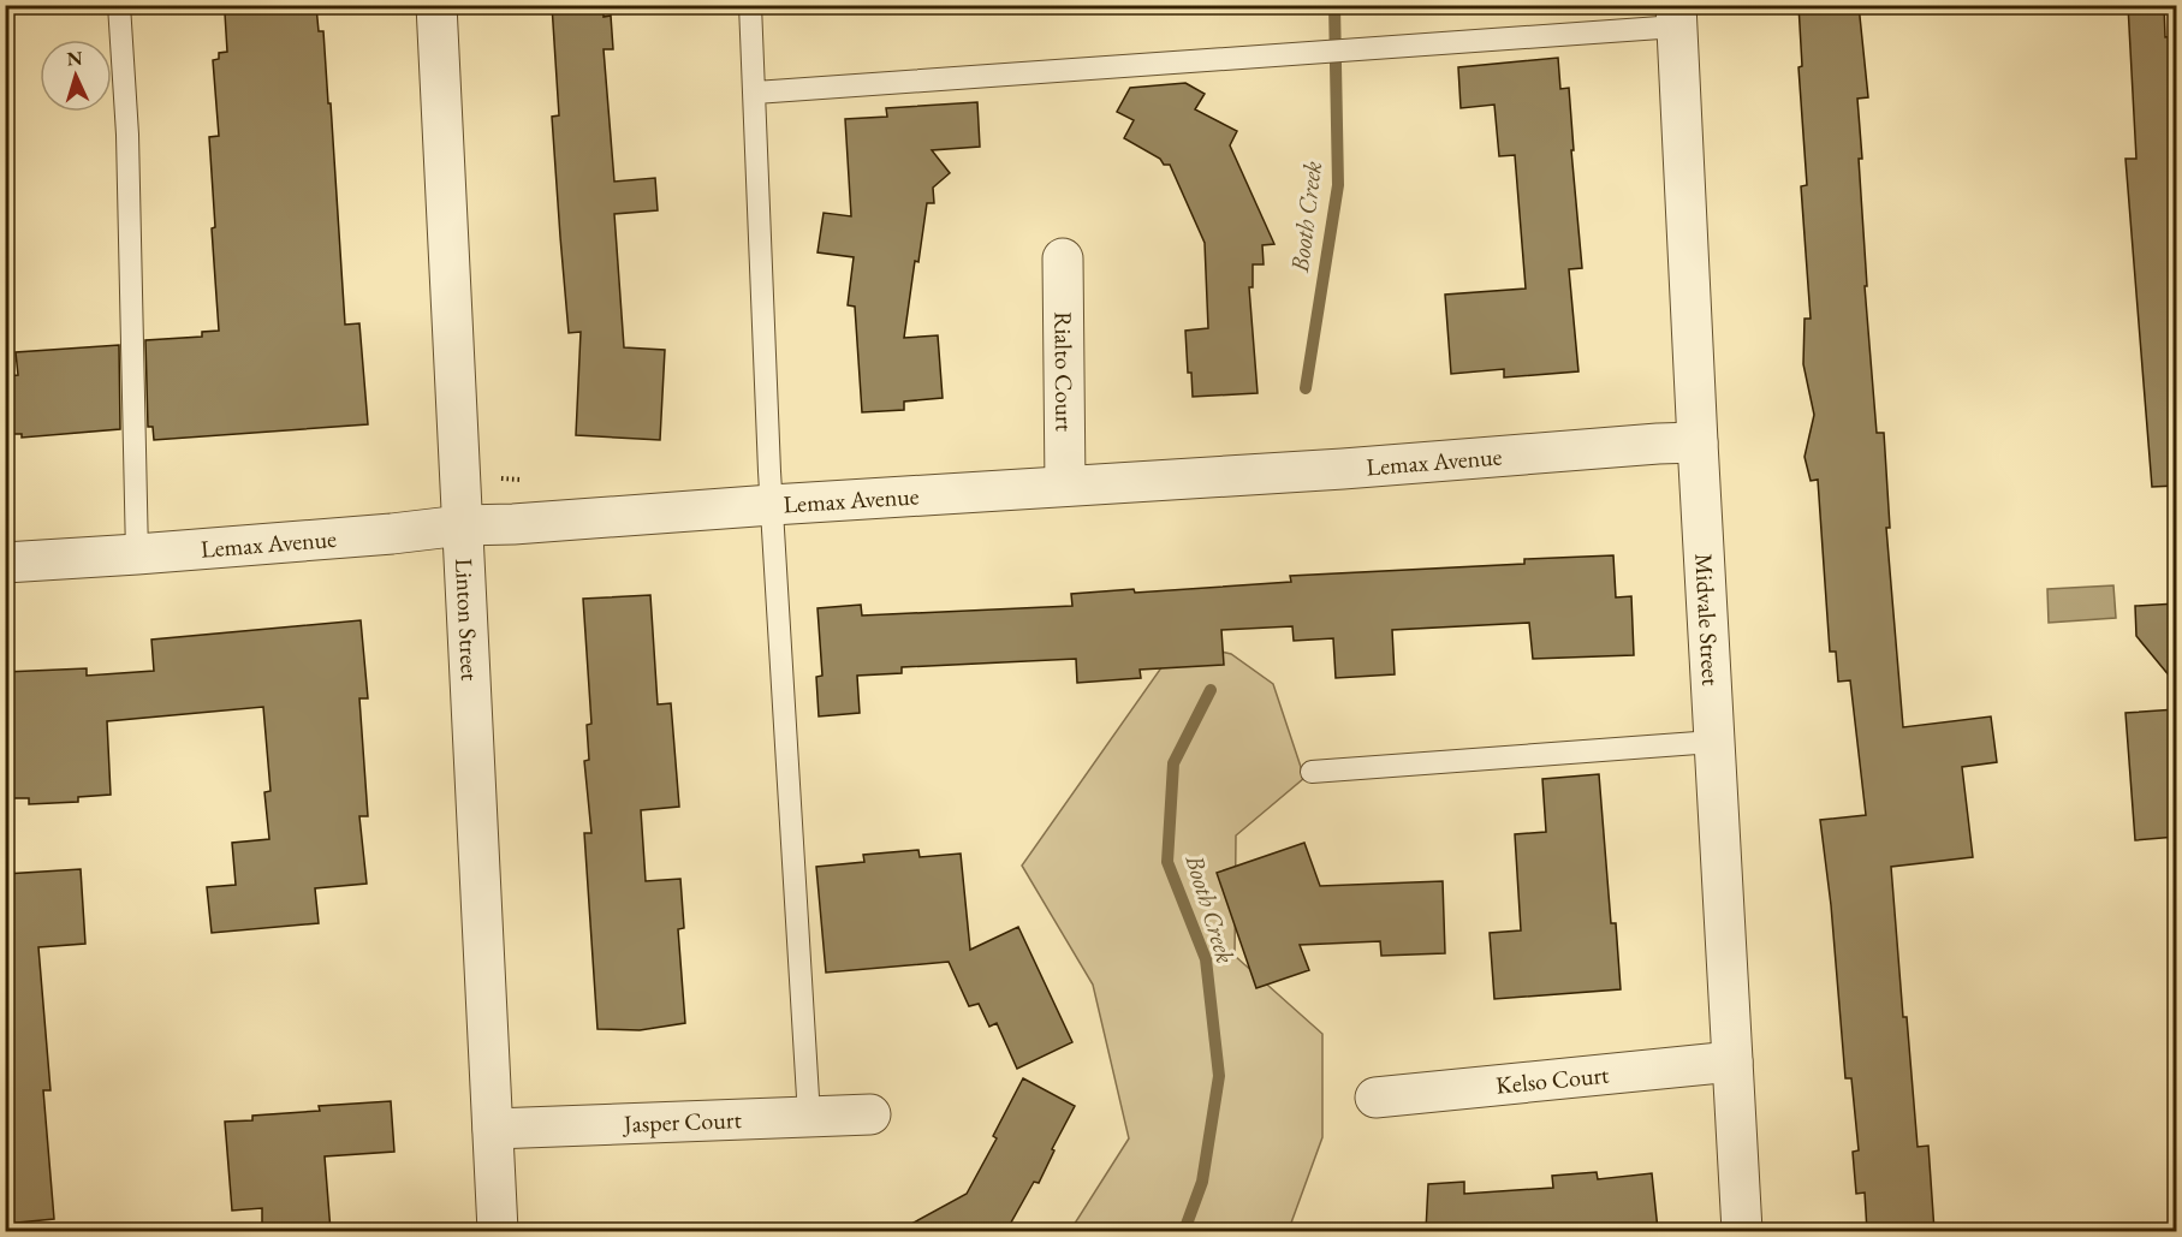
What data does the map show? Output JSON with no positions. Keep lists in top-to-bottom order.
{
  "streets": {
    "street": [
      "Rialto Court",
      "Lemax Avenue",
      "Linton Street",
      "Midvale Street",
      "Kelso Court",
      "Jasper Court"
    ]
  },
  "crossings": [
    ["Rialto Court", "Lemax Avenue"],
    ["Lemax Avenue", "Linton Street"],
    ["Lemax Avenue", "Midvale Street"],
    ["Linton Street", "Jasper Court"],
    ["Midvale Street", "Kelso Court"]
  ],
  "water": ["Booth Creek"],
  "north": "top"
}
